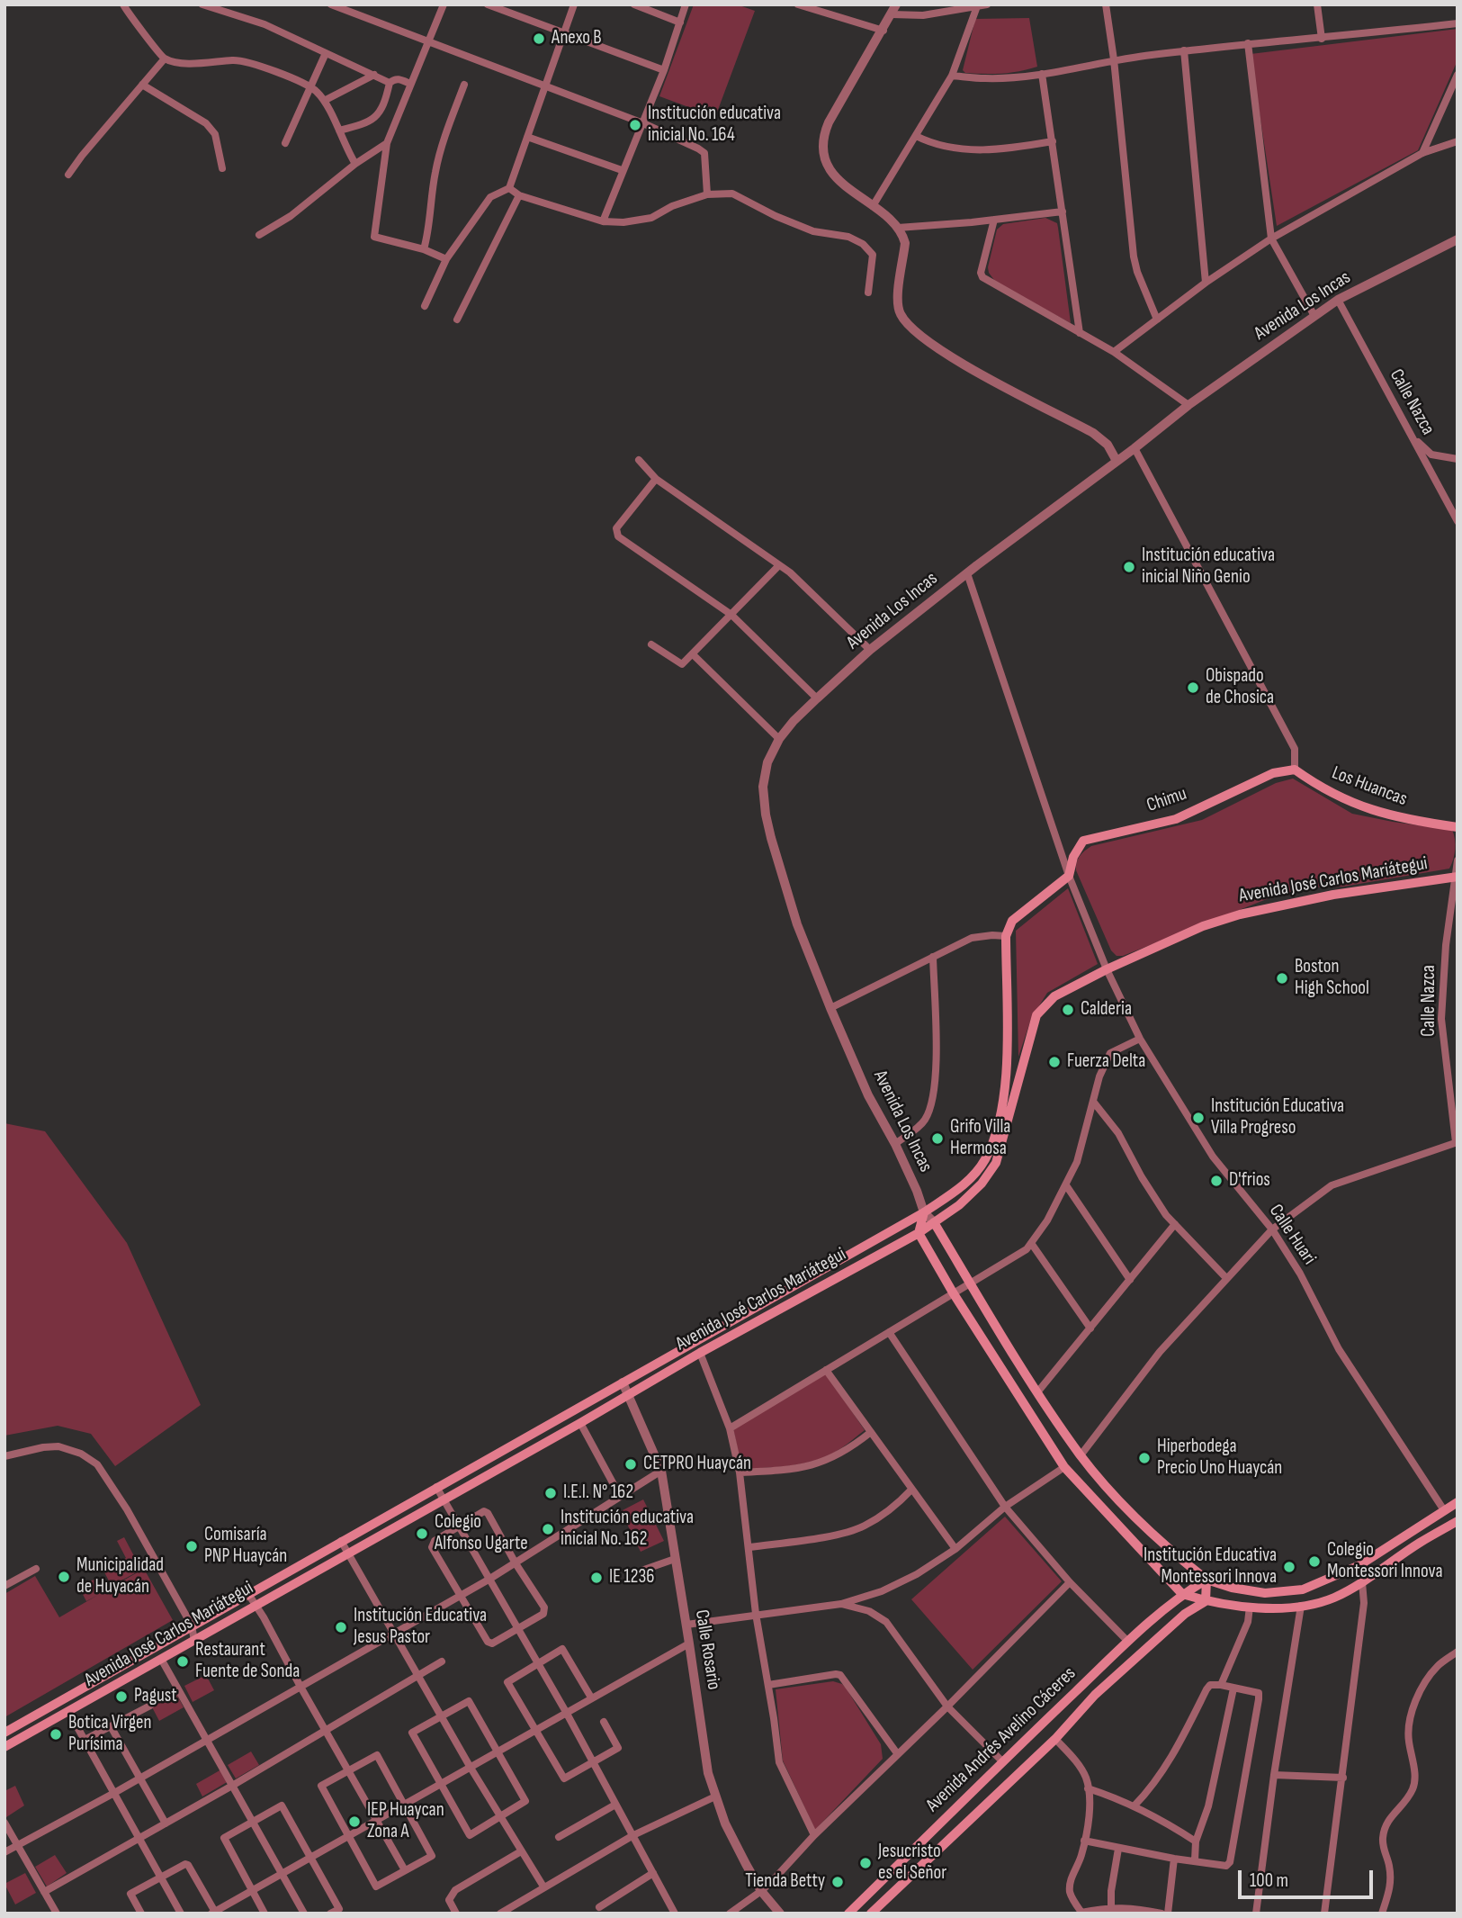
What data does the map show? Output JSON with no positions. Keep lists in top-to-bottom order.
{
  "streets": {
    "main road": [
      "Avenida Los Incas",
      "Los Huancas",
      "Chimu",
      "Avenida José Carlos Mariátegui",
      "Avenida Andrés Avelino Cáceres"
    ],
    "street": ["Calle Nazca", "Calle Huari", "Calle Rosario"]
  },
  "crossings": [
    ["Avenida Los Incas", "Calle Nazca"],
    ["Avenida Los Incas", "Avenida José Carlos Mariátegui"],
    ["Avenida Los Incas", "Calle Huari"],
    ["Avenida Los Incas", "Avenida Andrés Avelino Cáceres"],
    ["Calle Nazca", "Avenida José Carlos Mariátegui"],
    ["Los Huancas", "Chimu"],
    ["Chimu", "Calle Huari"],
    ["Avenida José Carlos Mariátegui", "Calle Huari"],
    ["Avenida José Carlos Mariátegui", "Calle Rosario"]
  ],
  "places": [
    "Anexo B",
    "Institución educativa inicial No. 164",
    "Institución educativa inicial Niño Genio",
    "Obispado de Chosica",
    "Boston High School",
    "Calderia",
    "Fuerza Delta",
    "Institución Educativa Villa Progreso",
    "Grifo Villa Hermosa",
    "D'frios",
    "Hiperbodega Precio Uno Huaycán",
    "CETPRO Huaycán",
    "I.E.I. N° 162",
    "Institución educativa inicial No. 162",
    "Colegio Alfonso Ugarte",
    "Comisaría PNP Huaycán",
    "Colegio Montessori Innova",
    "Institución Educativa Montessori Innova",
    "Municipalidad de Huyacán",
    "IE 1236",
    "Institución Educativa Jesus Pastor",
    "Restaurant Fuente de Sonda",
    "Pagust",
    "Botica Virgen Purísima",
    "IEP Huaycan Zona A",
    "Jesucristo es el Señor",
    "Tienda Betty"
  ],
  "scale_bar": "100 m"
}
